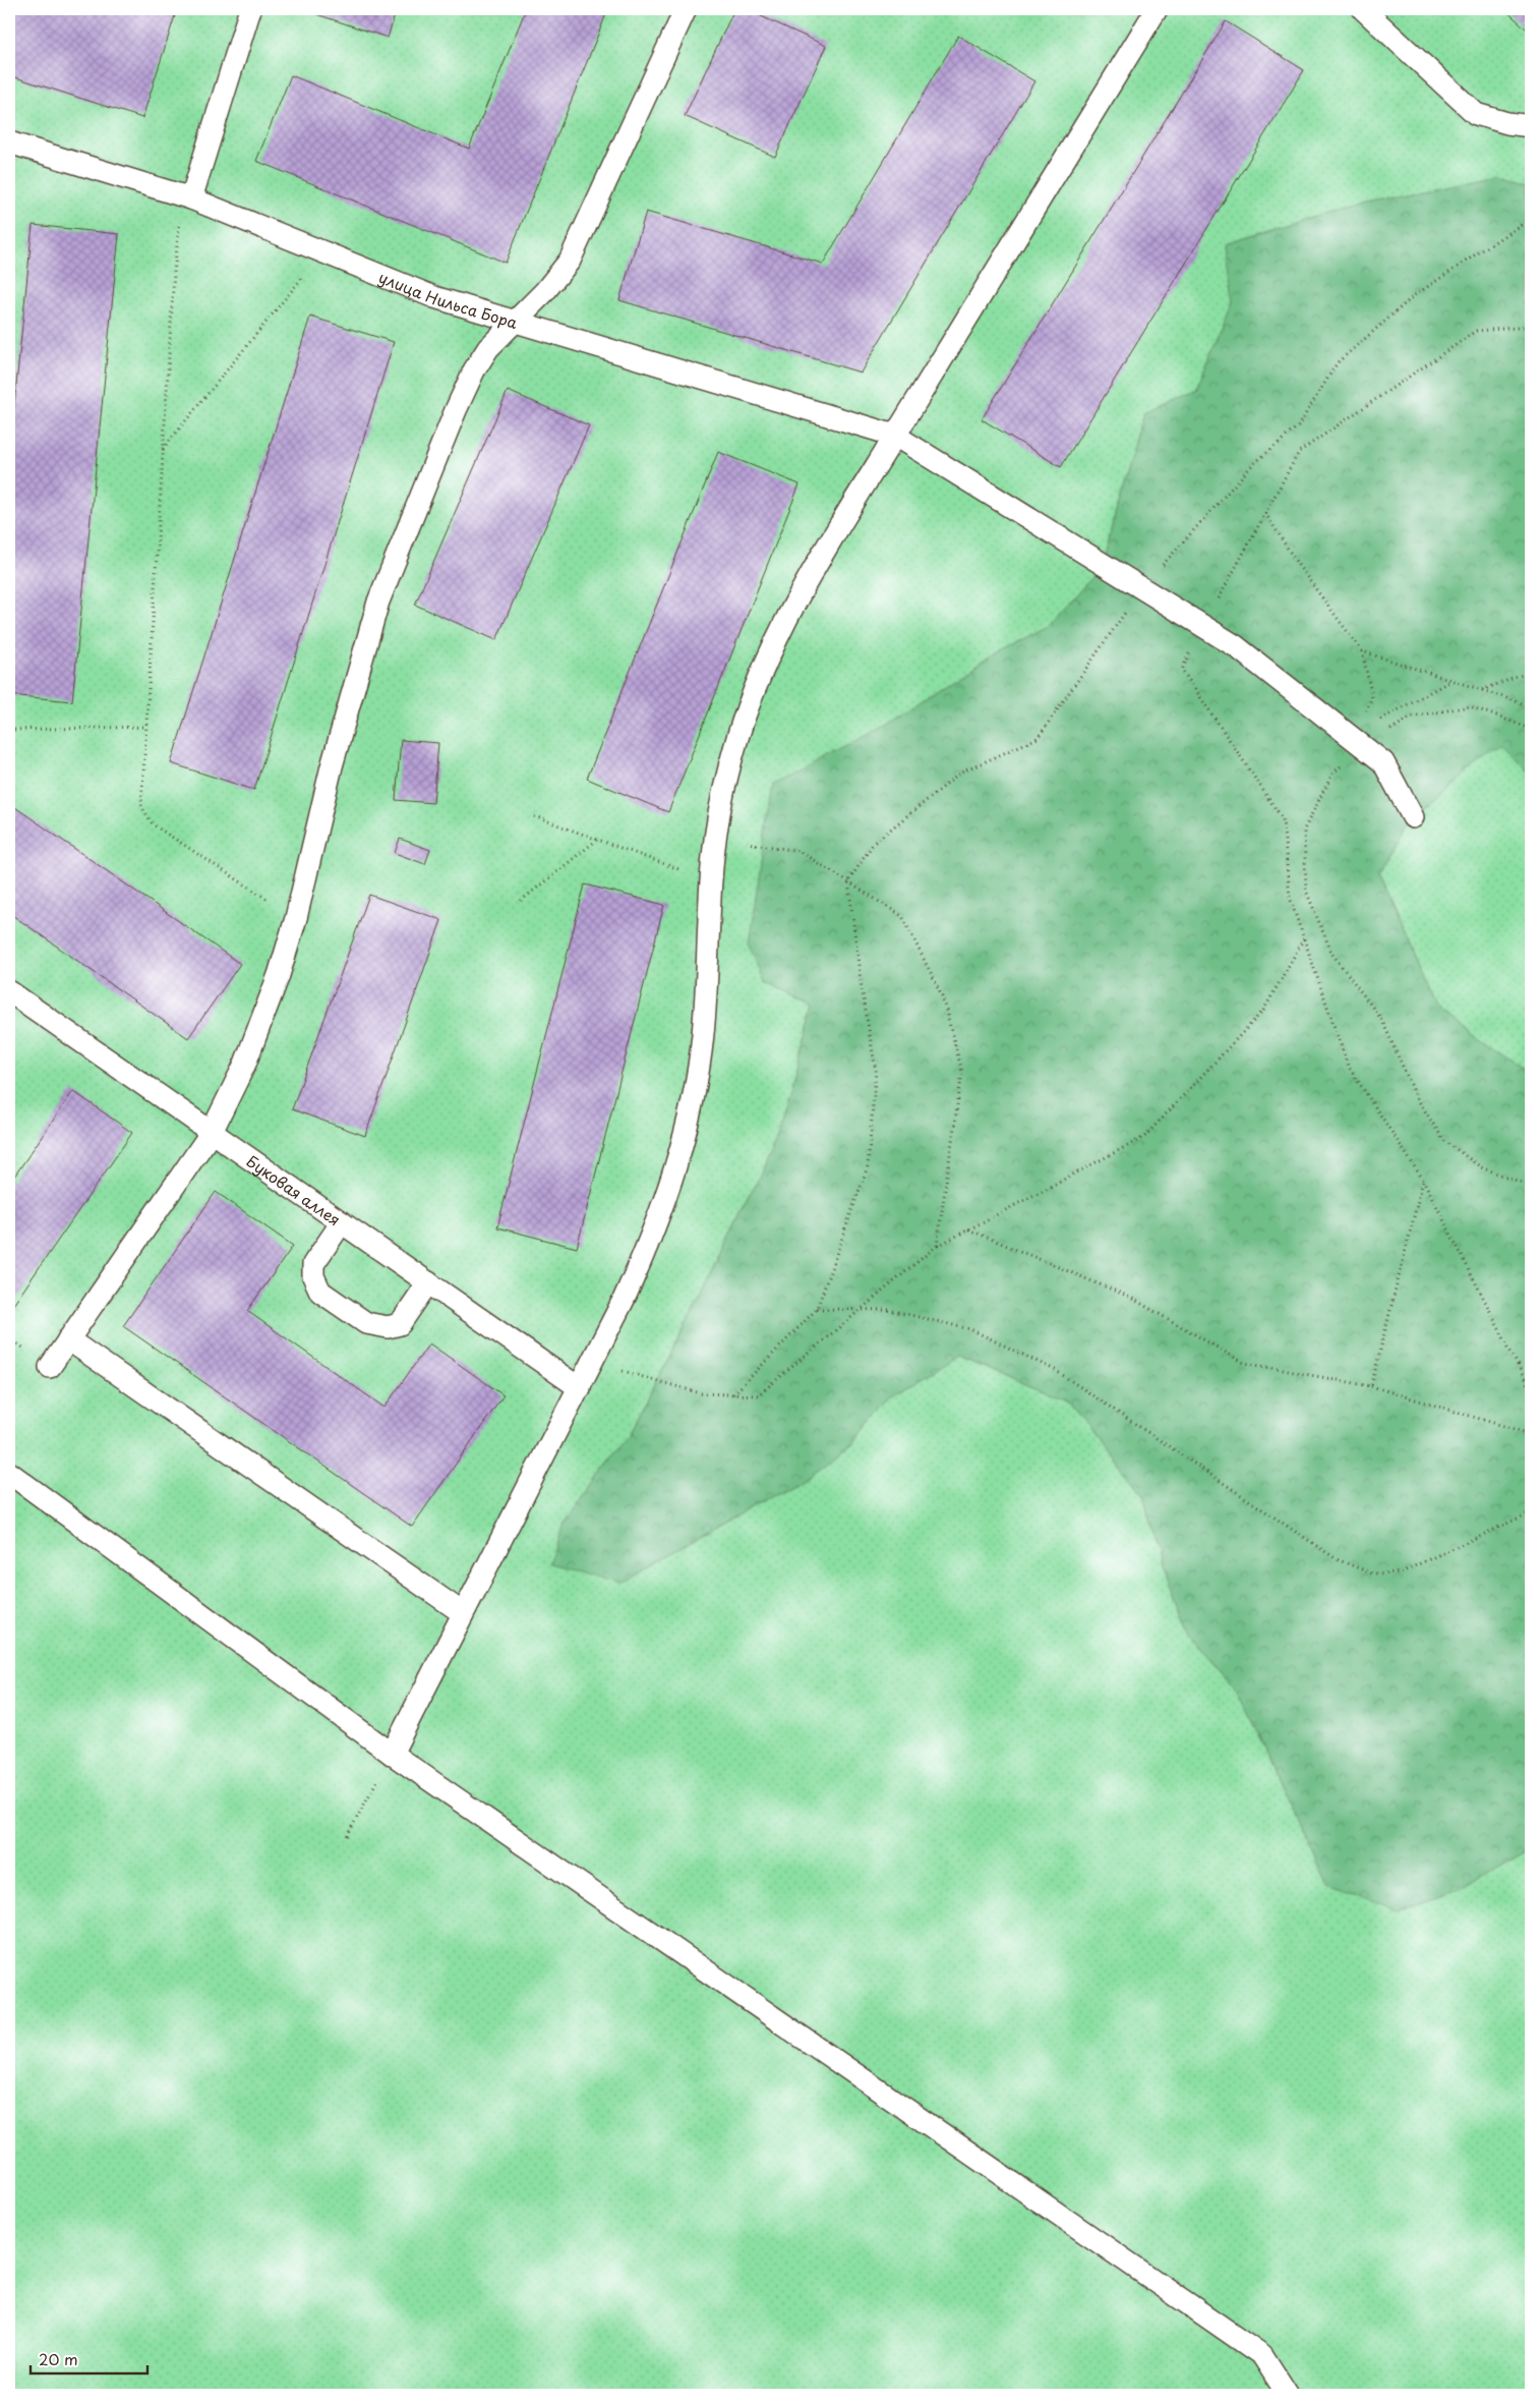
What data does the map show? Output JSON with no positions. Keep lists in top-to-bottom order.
{
  "streets": {
    "lane": ["улица Нильса Бора", "Буковая аллея"]
  },
  "scale_bar": "20 m"
}
